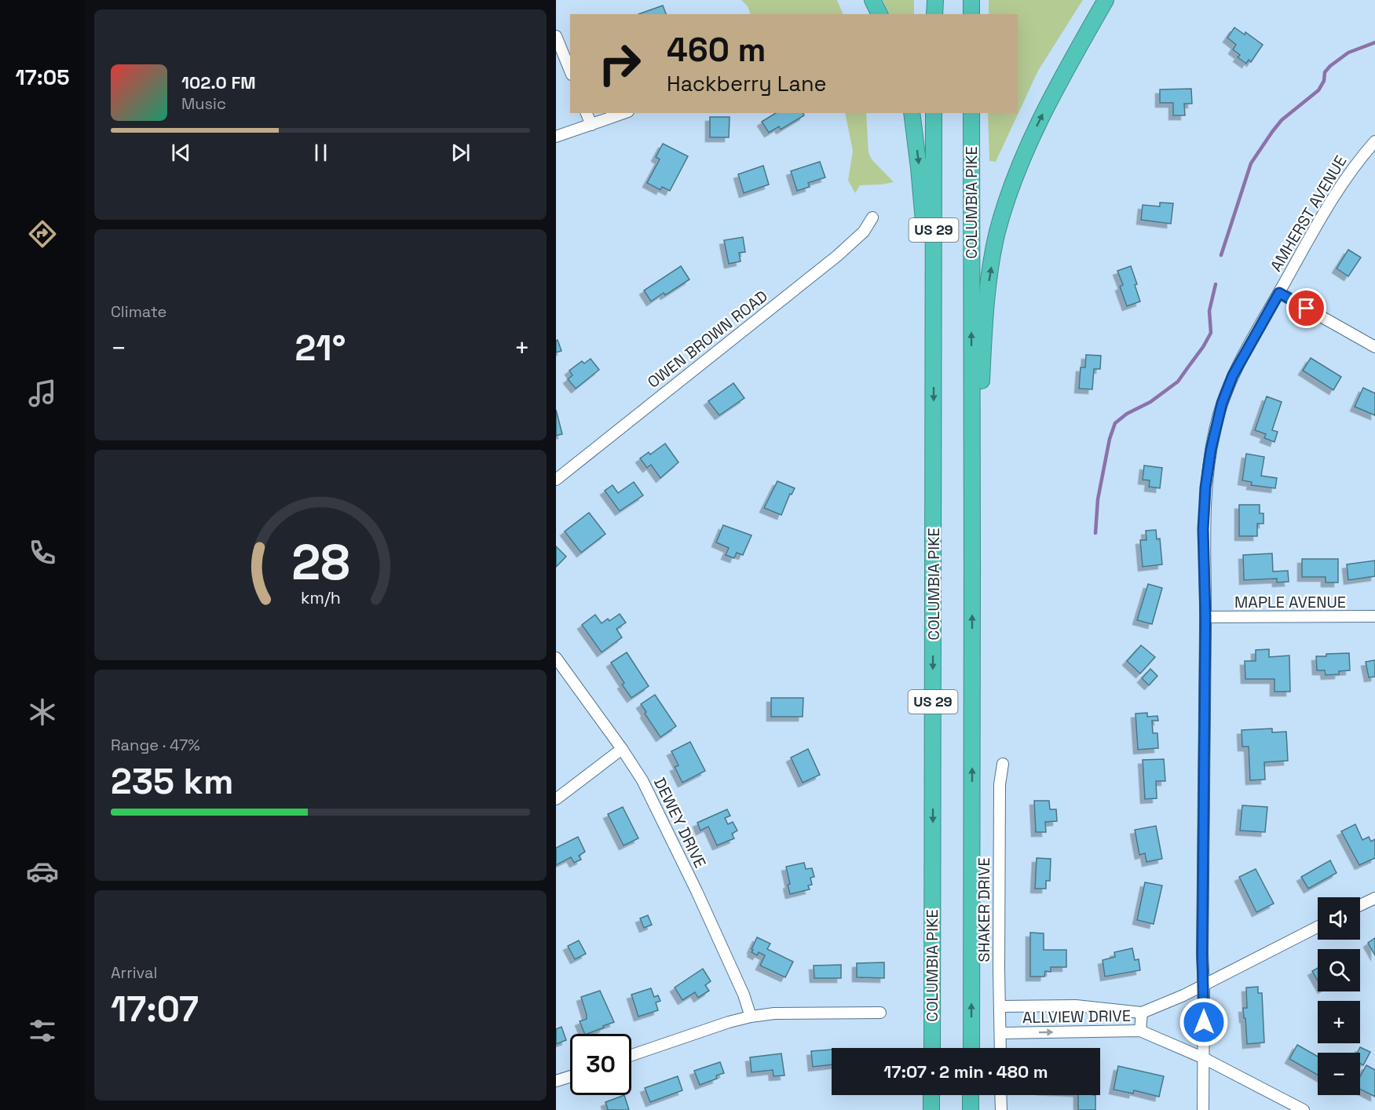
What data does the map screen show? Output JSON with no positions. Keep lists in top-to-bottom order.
{
  "streets": {
    "highway": ["COLUMBIA PIKE", "US 29"],
    "street": [
      "AMHERST AVENUE",
      "OWEN BROWN ROAD",
      "MAPLE AVENUE",
      "DEWEY DRIVE",
      "SHAKER DRIVE",
      "ALLVIEW DRIVE"
    ]
  },
  "crossings": [
    ["AMHERST AVENUE", "MAPLE AVENUE"],
    ["AMHERST AVENUE", "ALLVIEW DRIVE"],
    ["SHAKER DRIVE", "ALLVIEW DRIVE"]
  ],
  "page": {
    "tabs": "17:05",
    "turn": ["460 m", "Hackberry Lane"],
    "song": ["102.0 FM", "Music"],
    "tile": [
      "Climate",
      ["Range · 47%", "235 km"],
      ["Arrival", "17:07"]
    ],
    "heat": ["−", "21°", "+"],
    "map_buttons": ["+", "−"],
    "limit": "30",
    "trip": "17:07 · 2 min · 480 m",
    "gauge": ["28", "km/h"]
  }
}
